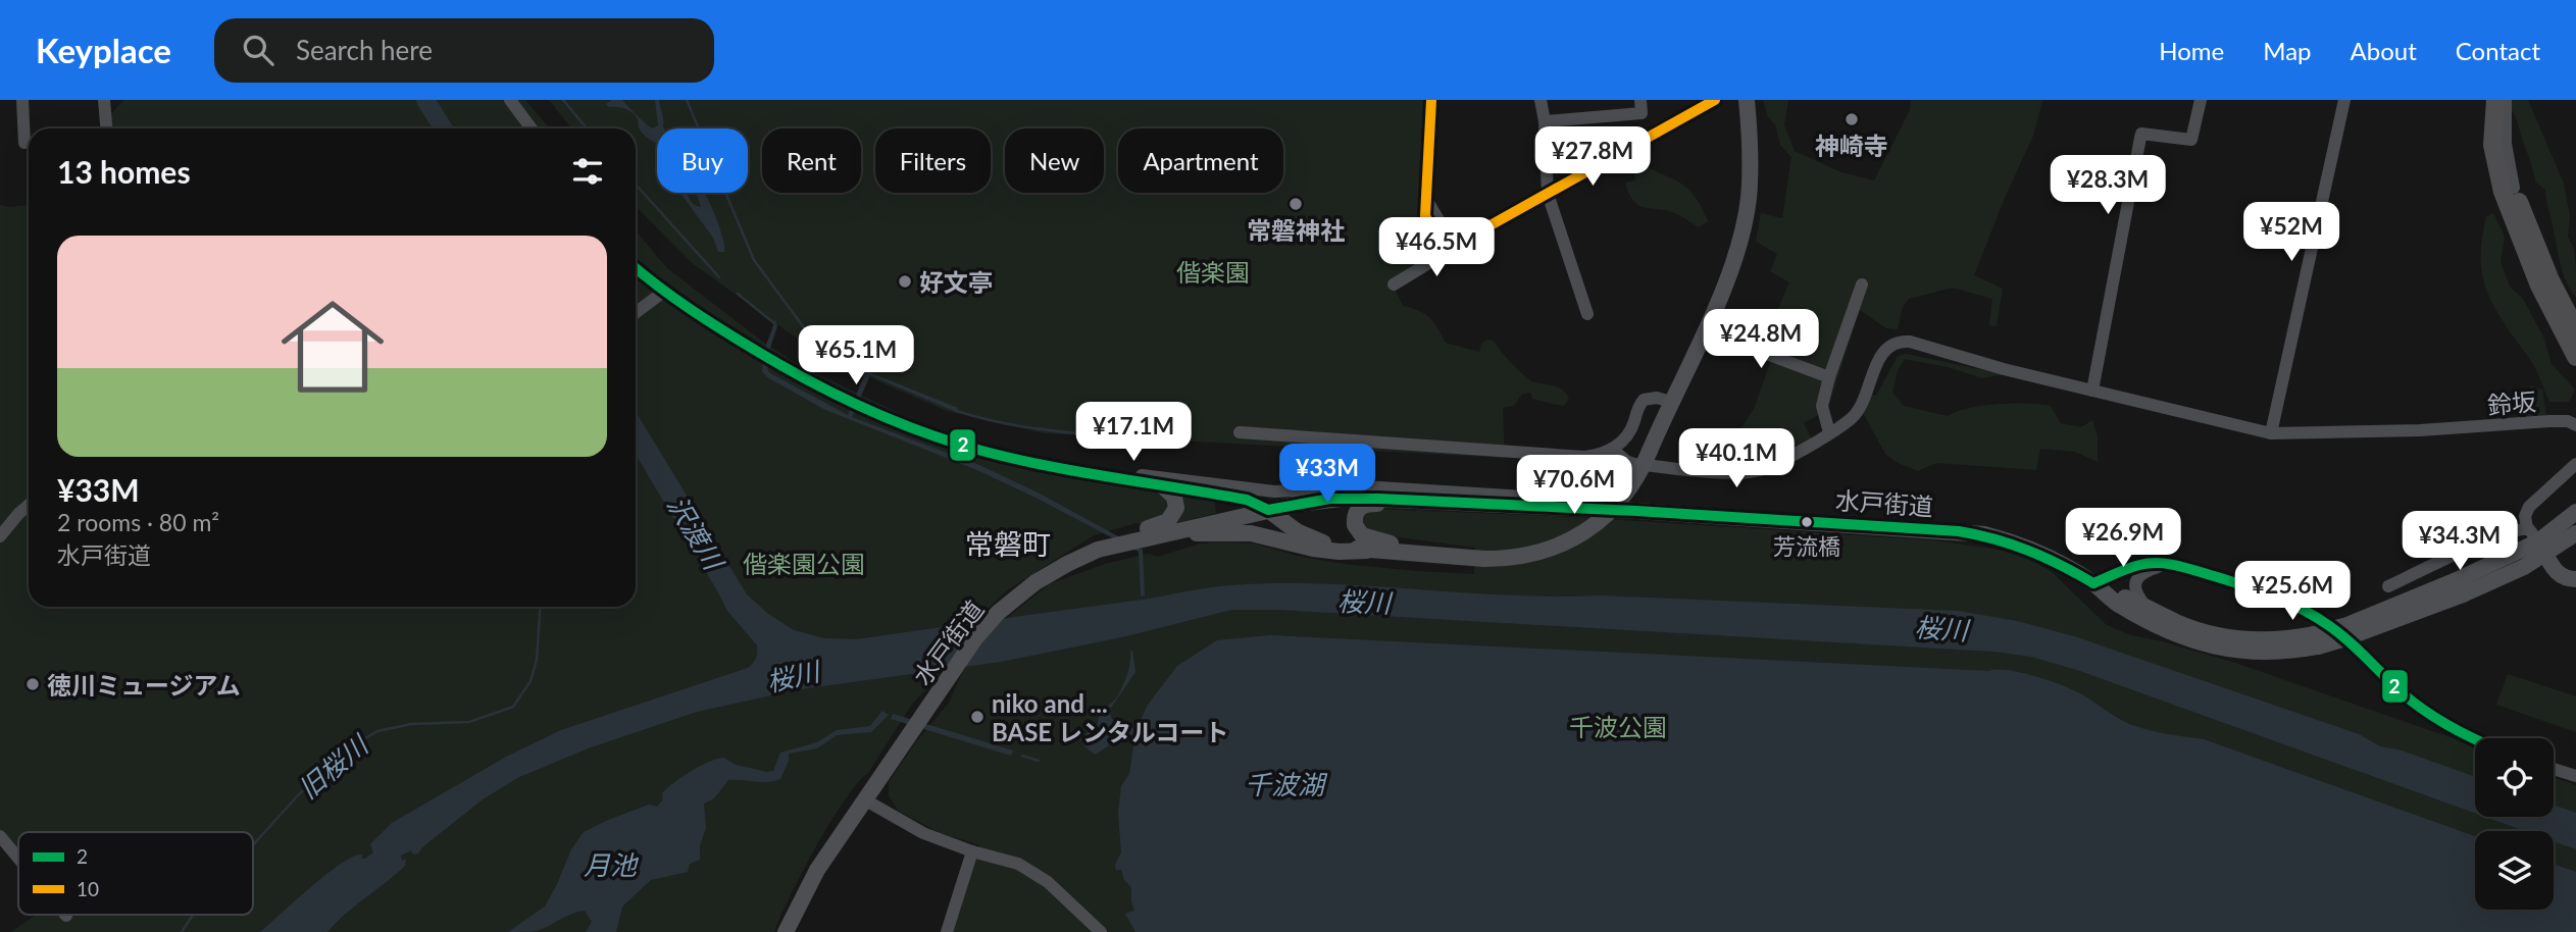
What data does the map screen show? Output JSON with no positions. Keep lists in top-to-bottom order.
{
  "streets": {
    "main road": ["水戸街道"],
    "street": ["鈴坂"]
  },
  "districts": ["常磐町"],
  "water": [
    "沢渡川",
    "桜川",
    "旧桜川",
    "千波湖",
    "月池"
  ],
  "parks": ["偕楽園", "偕楽園公園", "千波公園"],
  "places": [
    "神崎寺",
    "常磐神社",
    "好文亭",
    "芳流橋",
    "徳川ミュージアム",
    "niko and ... BASE レンタルコート"
  ],
  "lines": ["transit line 10", "transit line 2"],
  "legend": ["2", "10"],
  "page": {
    "header": "Keyplace",
    "search": "Search here",
    "nav": [
      "Home",
      "Map",
      "About",
      "Contact"
    ],
    "price": [
      "¥27.8M",
      "¥28.3M",
      "¥52M",
      "¥46.5M",
      "¥24.8M",
      "¥65.1M",
      "¥17.1M",
      "¥40.1M",
      "¥33M",
      "¥70.6M",
      "¥26.9M",
      "¥34.3M",
      "¥25.6M"
    ],
    "chip": [
      "Buy",
      "Rent",
      "Filters",
      "New",
      "Apartment"
    ],
    "heading": "13 homes",
    "list": [
      {
        "name": "¥33M",
        "note": "2 rooms · 80 m² · 水戸街道"
      }
    ]
  }
}
